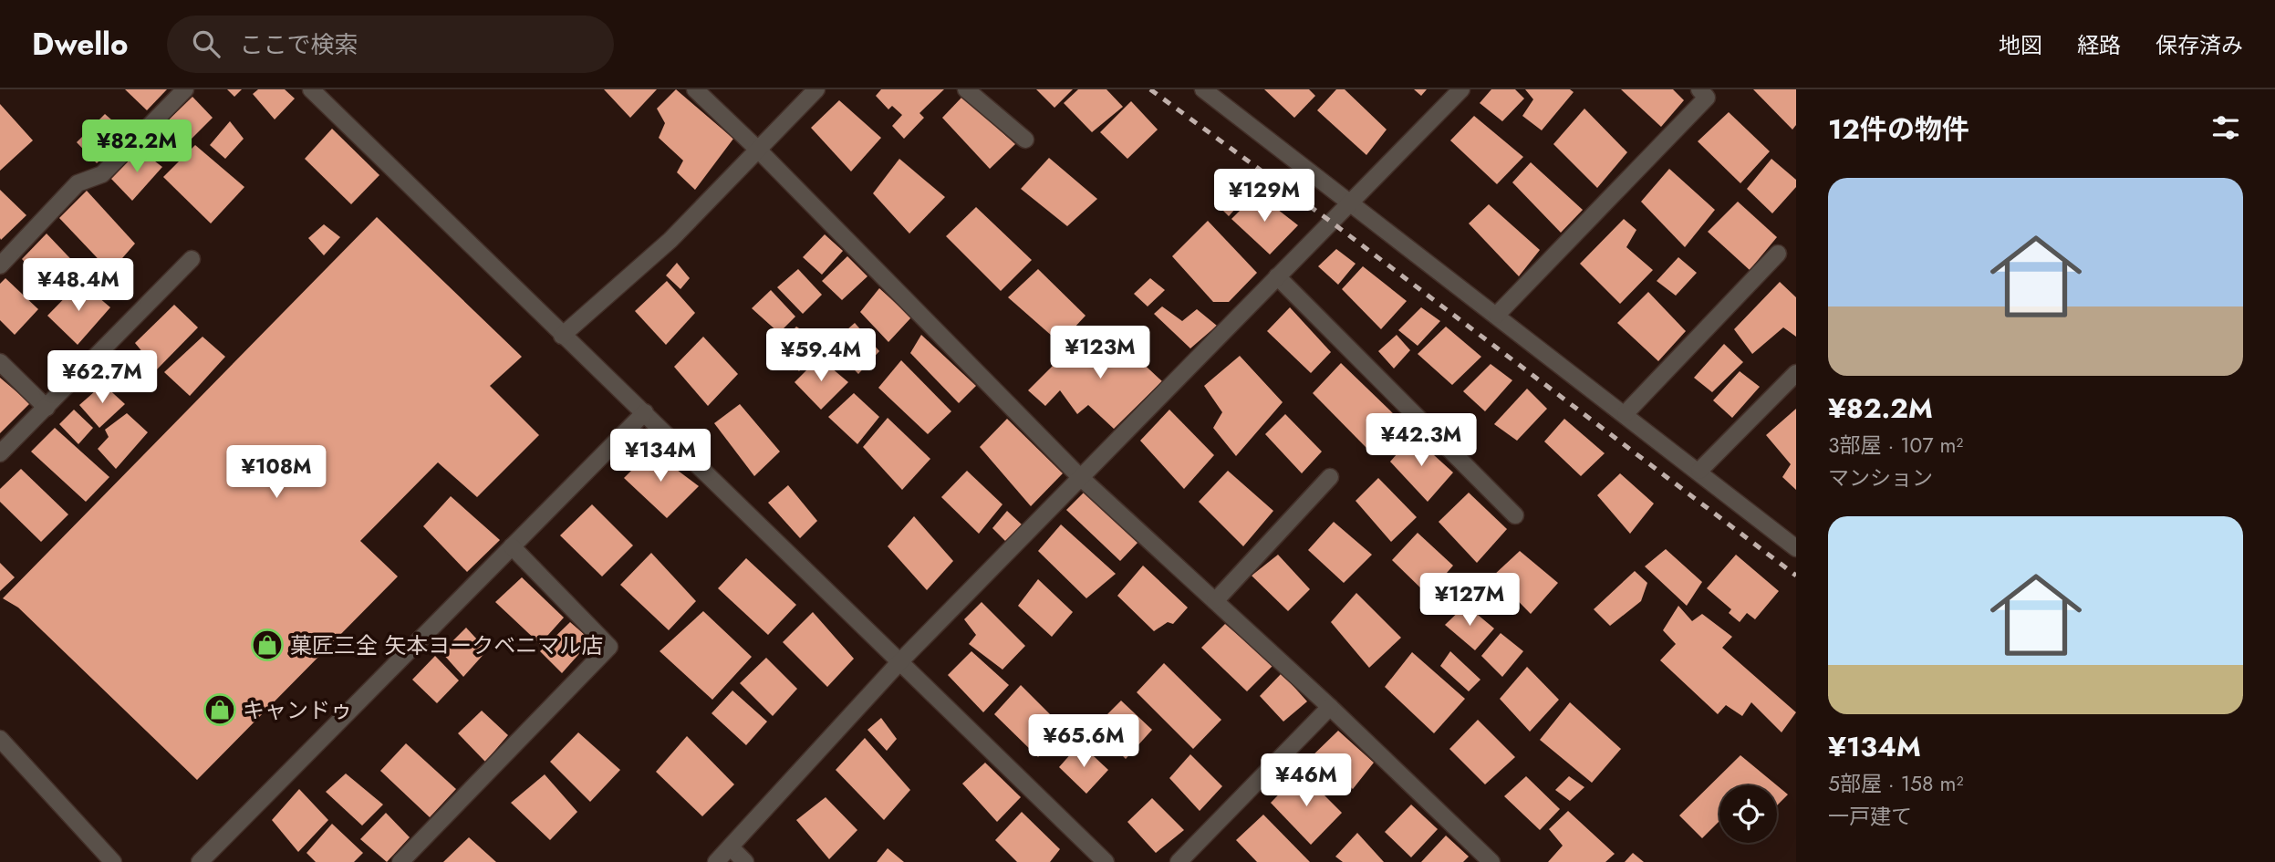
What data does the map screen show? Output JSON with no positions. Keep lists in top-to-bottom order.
{
  "places": {
    "shop": ["菓匠三全 矢本ヨークベニマル店", "キャンドゥ"]
  },
  "page": {
    "header": "Dwello",
    "search": "ここで検索",
    "nav": ["地図", "経路", "保存済み"],
    "heading": "12件の物件",
    "price": [
      "¥82.2M",
      "¥129M",
      "¥48.4M",
      "¥123M",
      "¥59.4M",
      "¥62.7M",
      "¥42.3M",
      "¥134M",
      "¥108M",
      "¥127M",
      "¥65.6M",
      "¥46M"
    ],
    "list": [
      {
        "name": "¥82.2M",
        "note": "3部屋 · 107 m² · マンション"
      },
      {
        "name": "¥134M",
        "note": "5部屋 · 158 m² · 一戸建て"
      }
    ]
  }
}
